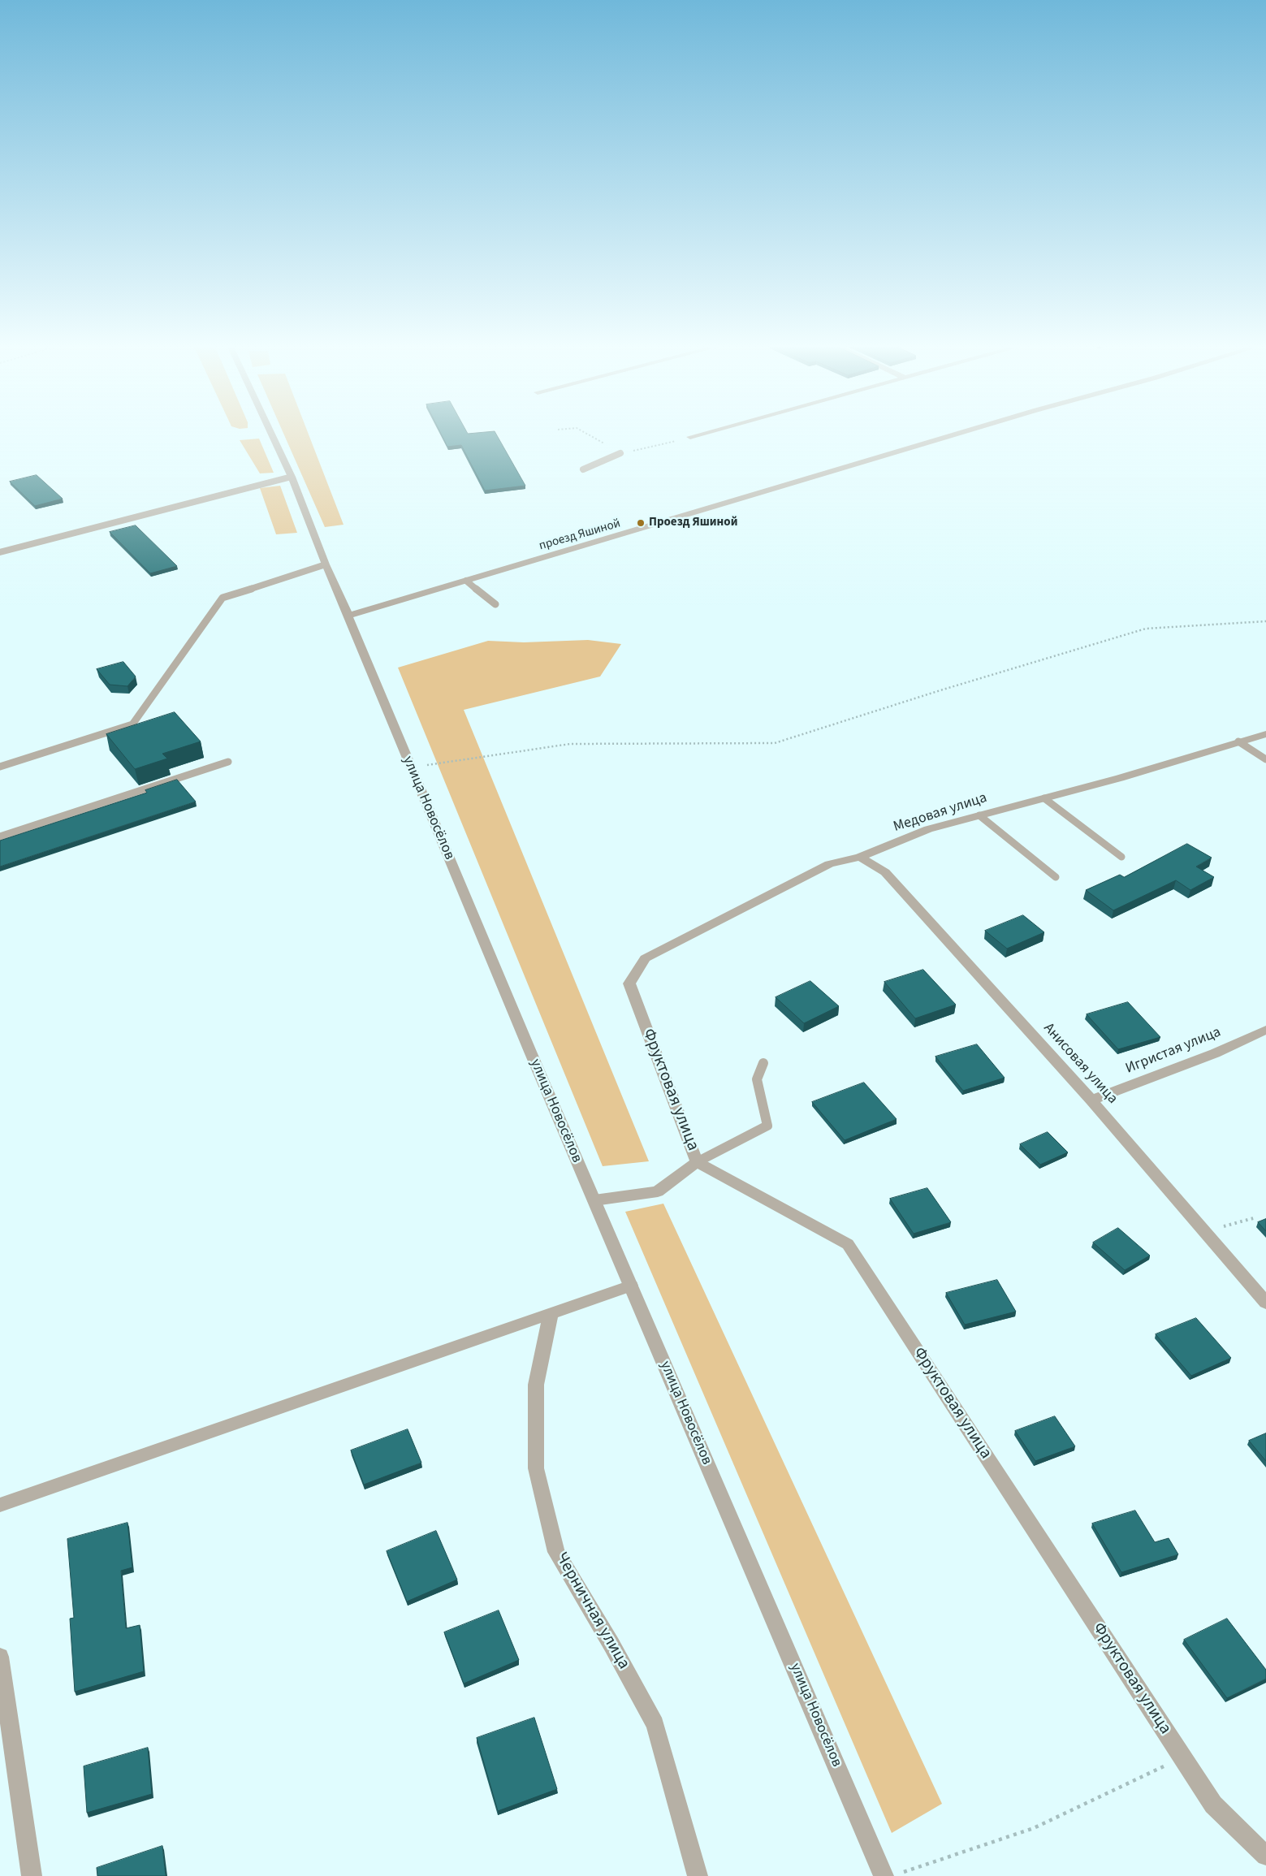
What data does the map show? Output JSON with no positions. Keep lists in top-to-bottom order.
{
  "streets": {
    "street": [
      "проезд Яшиной",
      "улица Новосёлов",
      "Медовая улица",
      "Игристая улица",
      "Анисовая улица",
      "Фруктовая улица",
      "Черничная улица"
    ]
  },
  "crossings": [
    ["проезд Яшиной", "улица Новосёлов"],
    ["Медовая улица", "Анисовая улица"],
    ["Медовая улица", "Фруктовая улица"],
    ["Игристая улица", "Анисовая улица"]
  ],
  "places": ["Проезд Яшиной"]
}
